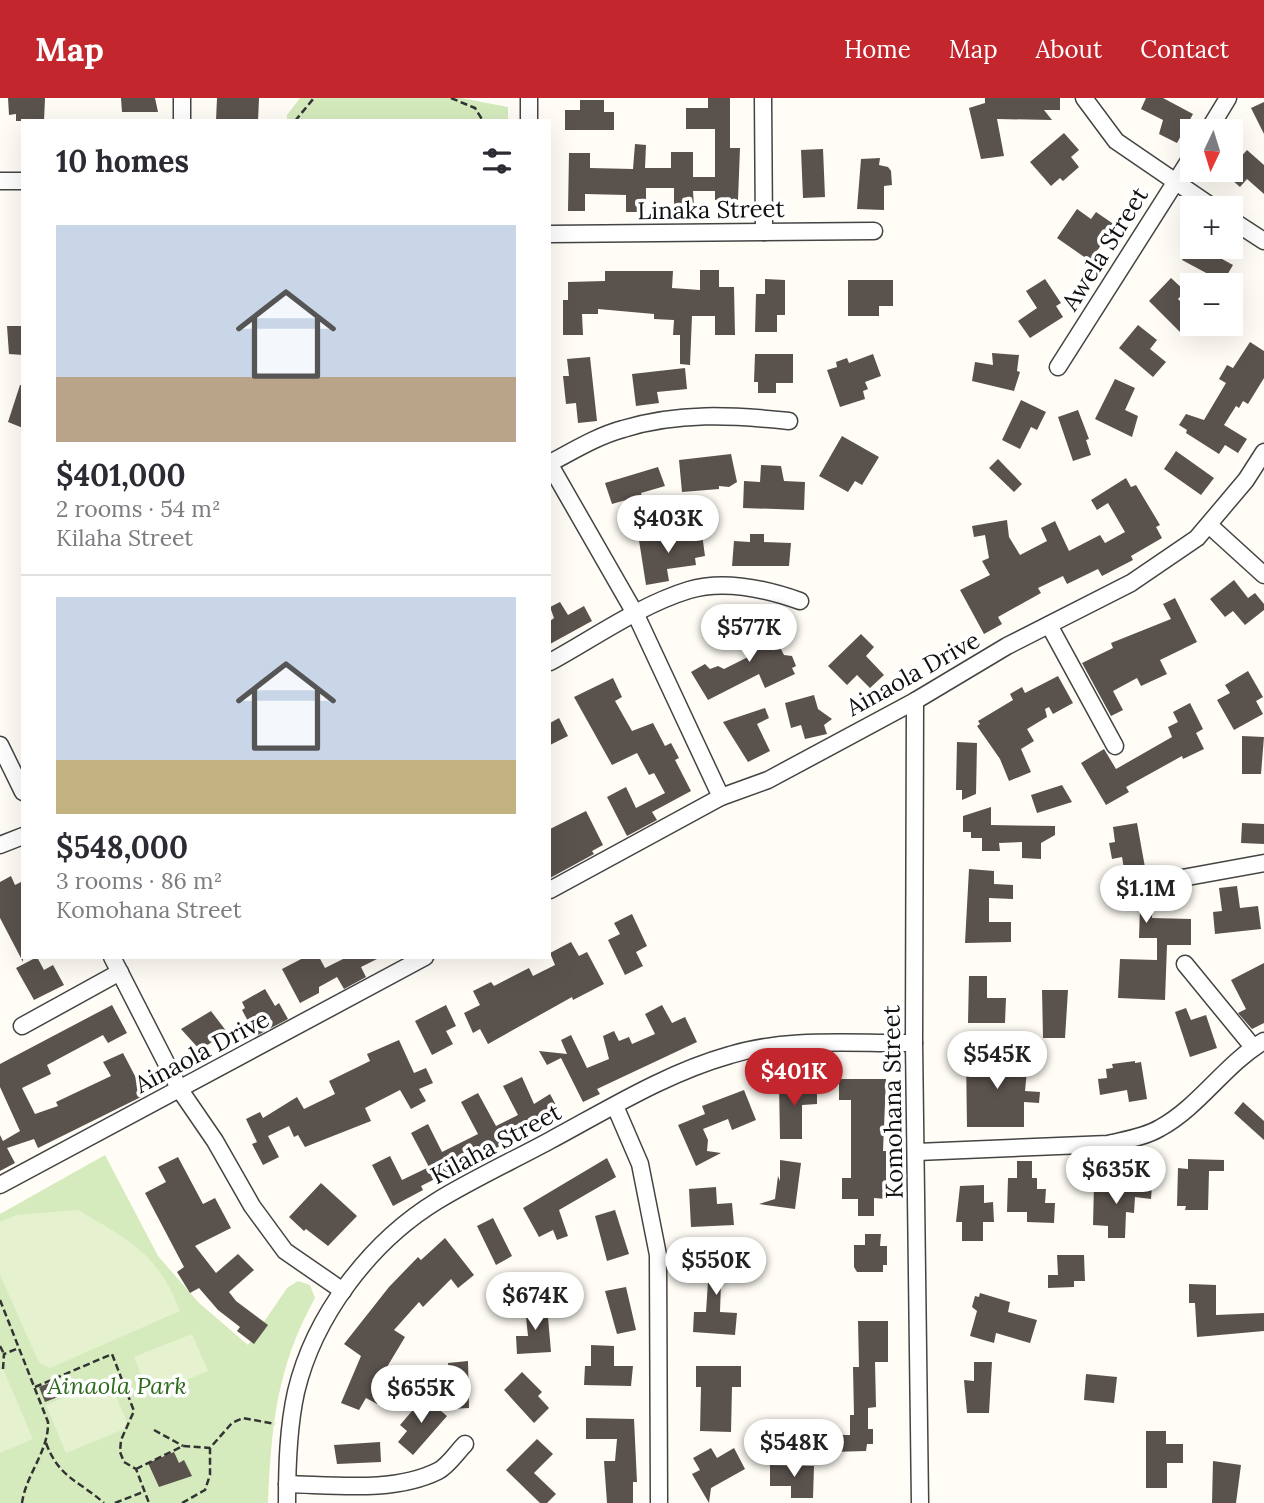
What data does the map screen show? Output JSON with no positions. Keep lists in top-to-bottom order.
{
  "streets": {
    "street": [
      "Linaka Street",
      "Awela Street",
      "Ainaola Drive",
      "Komohana Street",
      "Kilaha Street"
    ]
  },
  "crossings": [
    ["Ainaola Drive", "Komohana Street"],
    ["Komohana Street", "Kilaha Street"]
  ],
  "parks": ["Ainaola Park"],
  "north": "bottom",
  "page": {
    "header": "Map",
    "nav": [
      "Home",
      "Map",
      "About",
      "Contact"
    ],
    "map_buttons": ["+", "−"],
    "heading": "10 homes",
    "list": [
      {
        "name": "$401,000",
        "note": "2 rooms · 54 m² · Kilaha Street"
      },
      {
        "name": "$548,000",
        "note": "3 rooms · 86 m² · Komohana Street"
      }
    ],
    "price": [
      "$403K",
      "$577K",
      "$1.1M",
      "$545K",
      "$401K",
      "$635K",
      "$550K",
      "$674K",
      "$655K",
      "$548K"
    ]
  }
}
